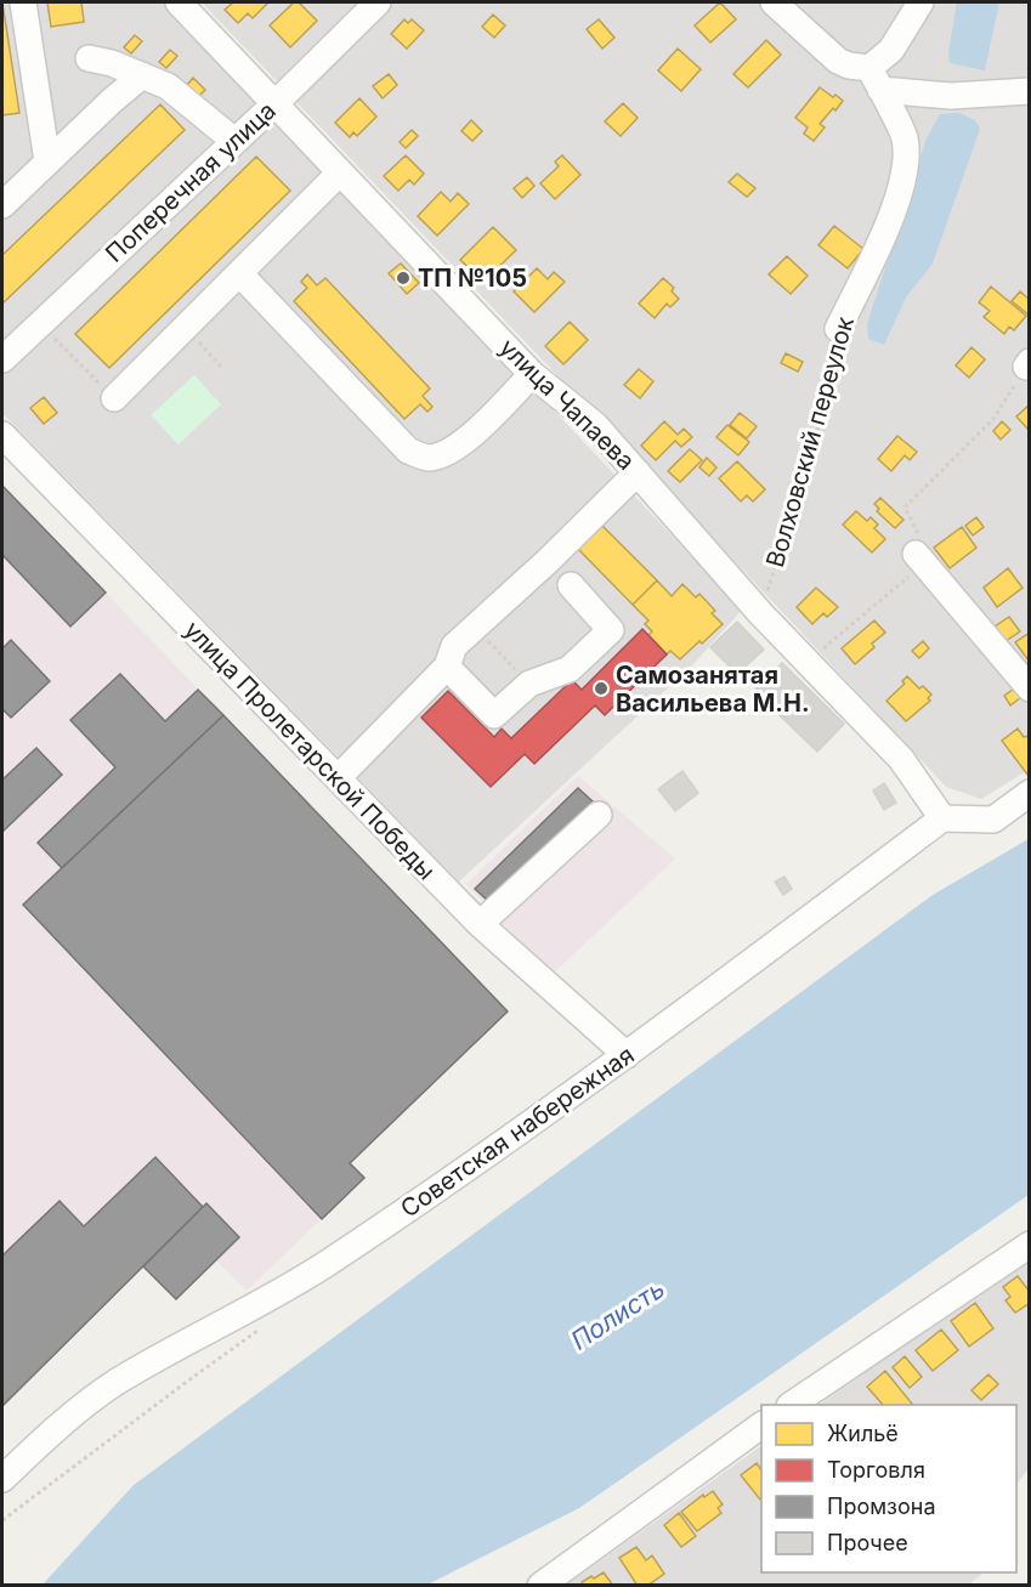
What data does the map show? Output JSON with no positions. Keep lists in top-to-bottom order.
{
  "streets": {
    "street": [
      "Поперечная улица",
      "улица Чапаева",
      "Волховский переулок",
      "улица Пролетарской Победы",
      "Советская набережная"
    ]
  },
  "crossings": [
    ["Поперечная улица", "улица Чапаева"],
    ["улица Чапаева", "Волховский переулок"],
    ["улица Чапаева", "Советская набережная"],
    ["улица Пролетарской Победы", "Советская набережная"]
  ],
  "water": ["Полисть"],
  "places": ["ТП №105", "Самозанятая Васильева М.Н."],
  "legend": [
    "Жильё",
    "Торговля",
    "Промзона",
    "Прочее"
  ]
}
